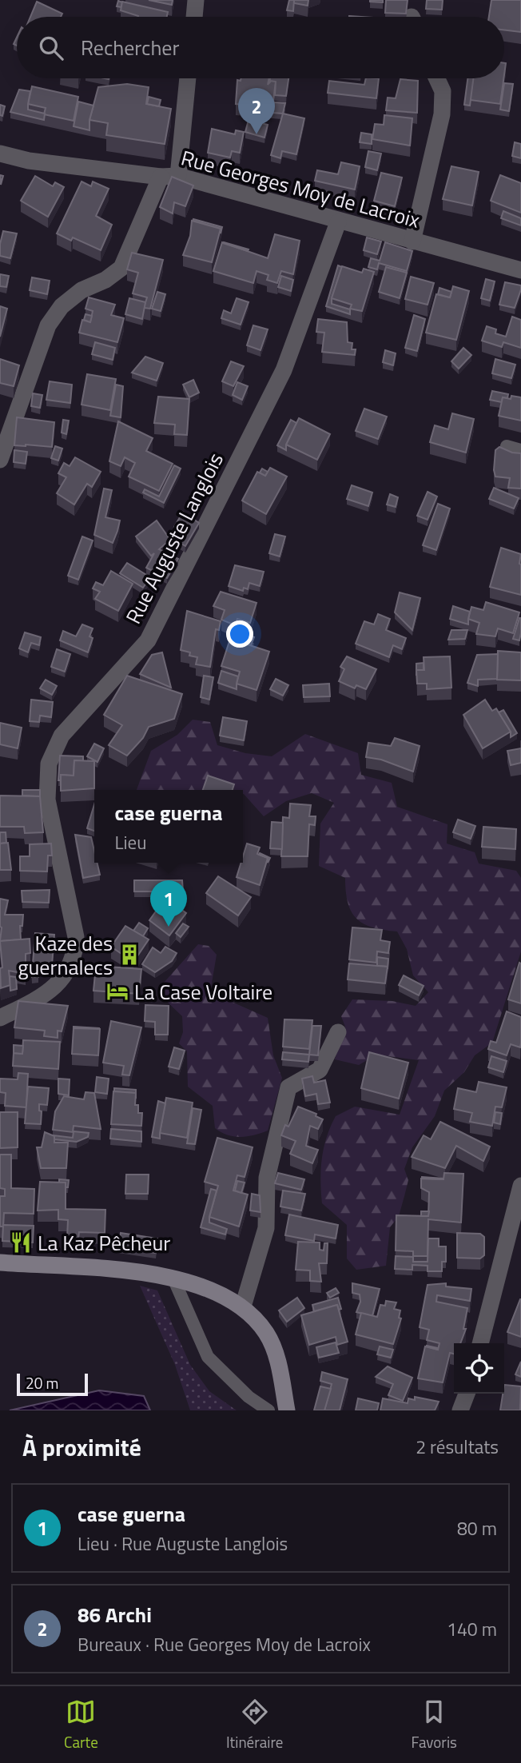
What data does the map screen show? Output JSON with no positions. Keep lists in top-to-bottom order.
{
  "streets": {
    "street": ["Rue Georges Moy de Lacroix", "Rue Auguste Langlois"]
  },
  "crossings": [
    ["Rue Georges Moy de Lacroix", "Rue Auguste Langlois"]
  ],
  "places": {
    "building": ["Kaze des guernalecs"],
    "hotel": ["La Case Voltaire"],
    "restaurant": ["La Kaz Pêcheur"]
  },
  "scale_bar": "20 m",
  "page": {
    "search": "Rechercher",
    "pins": ["2", "1"],
    "popup": ["case guerna", "Lieu"],
    "scale": "20 m",
    "heading": ["À proximité", "2 résultats"],
    "list": [
      {
        "mark": "1",
        "name": "case guerna",
        "note": "Lieu · Rue Auguste Langlois",
        "value": "80 m"
      },
      {
        "mark": "2",
        "name": "86 Archi",
        "note": "Bureaux · Rue Georges Moy de Lacroix",
        "value": "140 m"
      }
    ],
    "nav": ["Carte", "Itinéraire", "Favoris"]
  }
}
